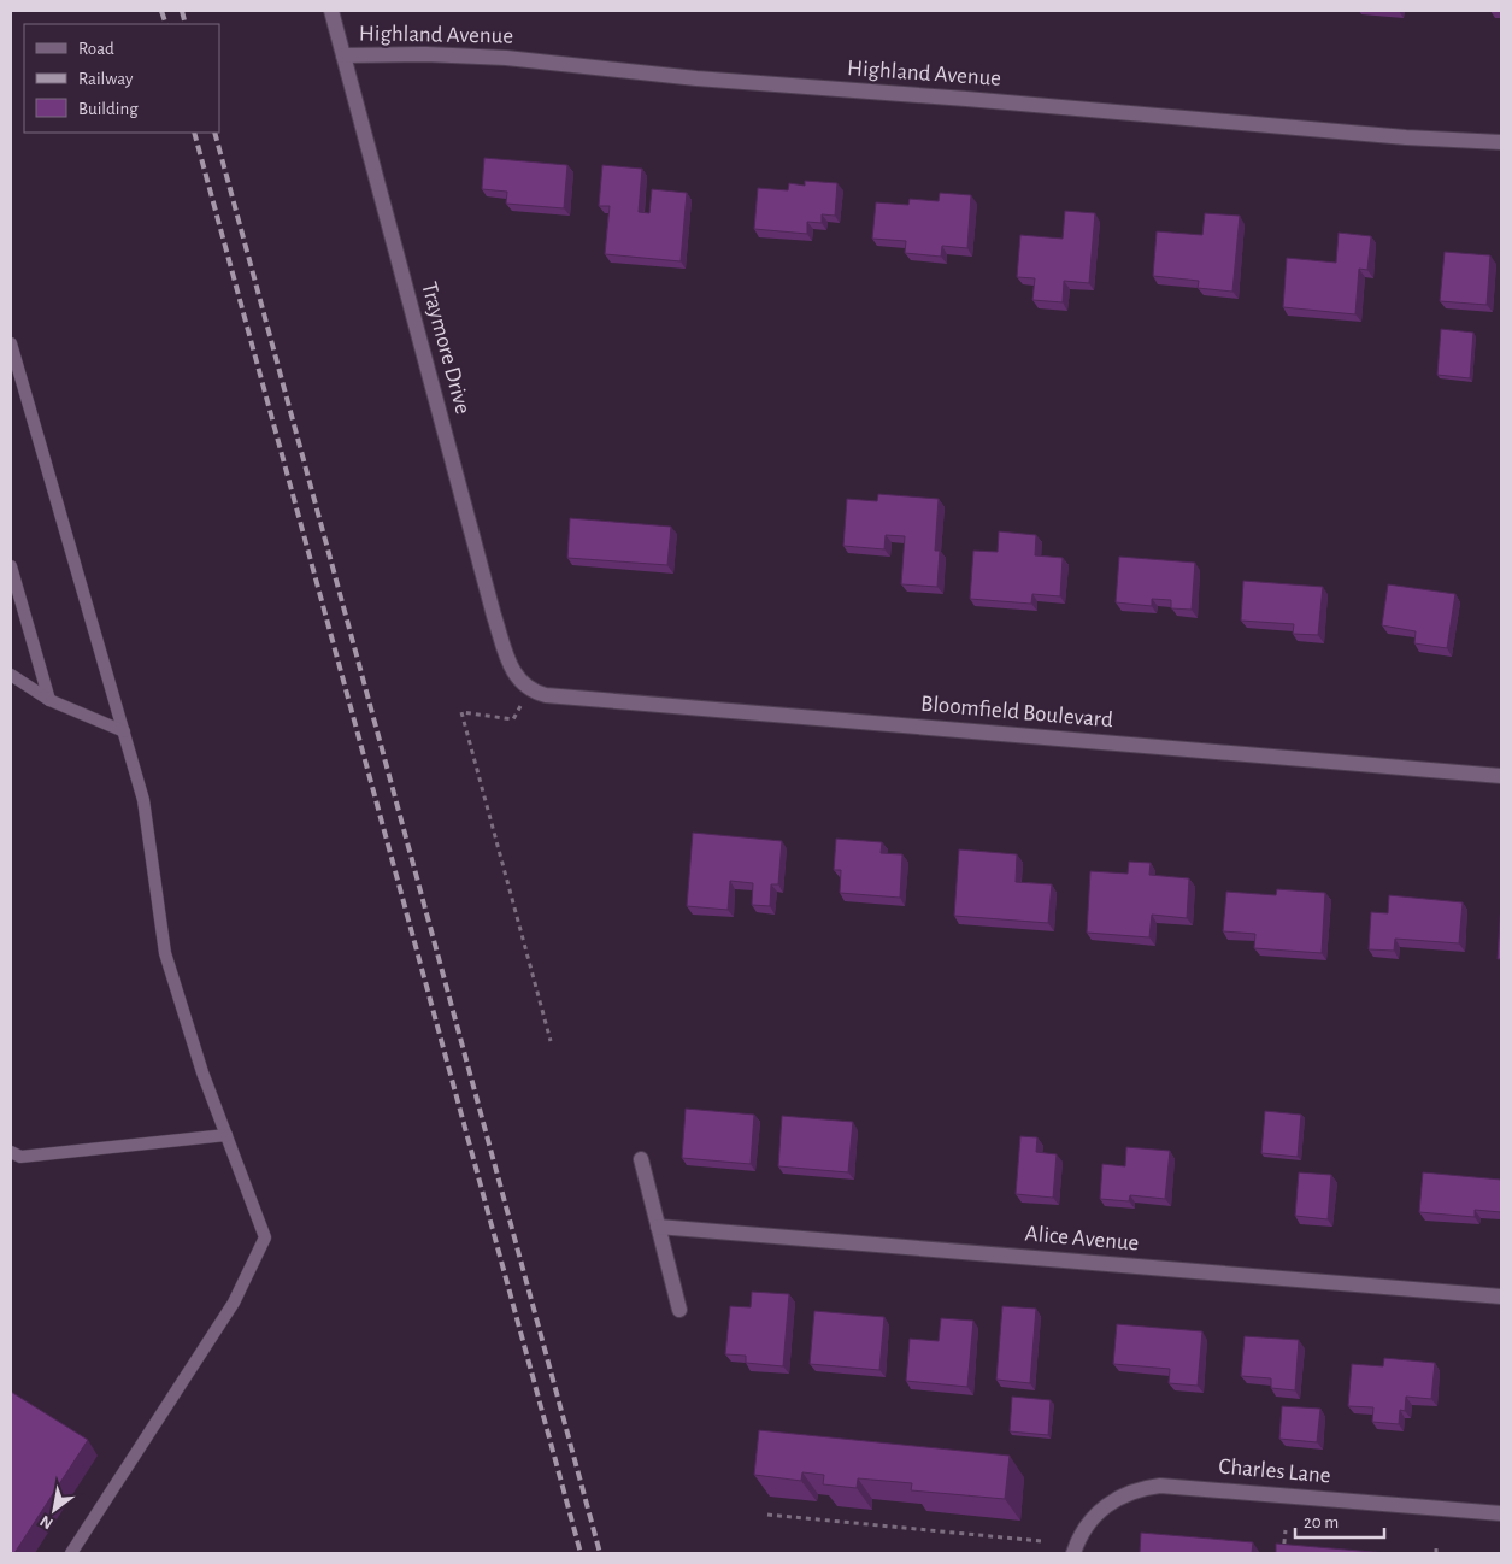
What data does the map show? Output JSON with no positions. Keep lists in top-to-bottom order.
{
  "streets": {
    "street": [
      "Highland Avenue",
      "Traymore Drive",
      "Bloomfield Boulevard",
      "Alice Avenue",
      "Charles Lane"
    ]
  },
  "crossings": [
    ["Highland Avenue", "Traymore Drive"],
    ["Traymore Drive", "Bloomfield Boulevard"]
  ],
  "legend": ["Road", "Railway", "Building"],
  "scale_bar": "20 m",
  "north": "bottom left"
}
